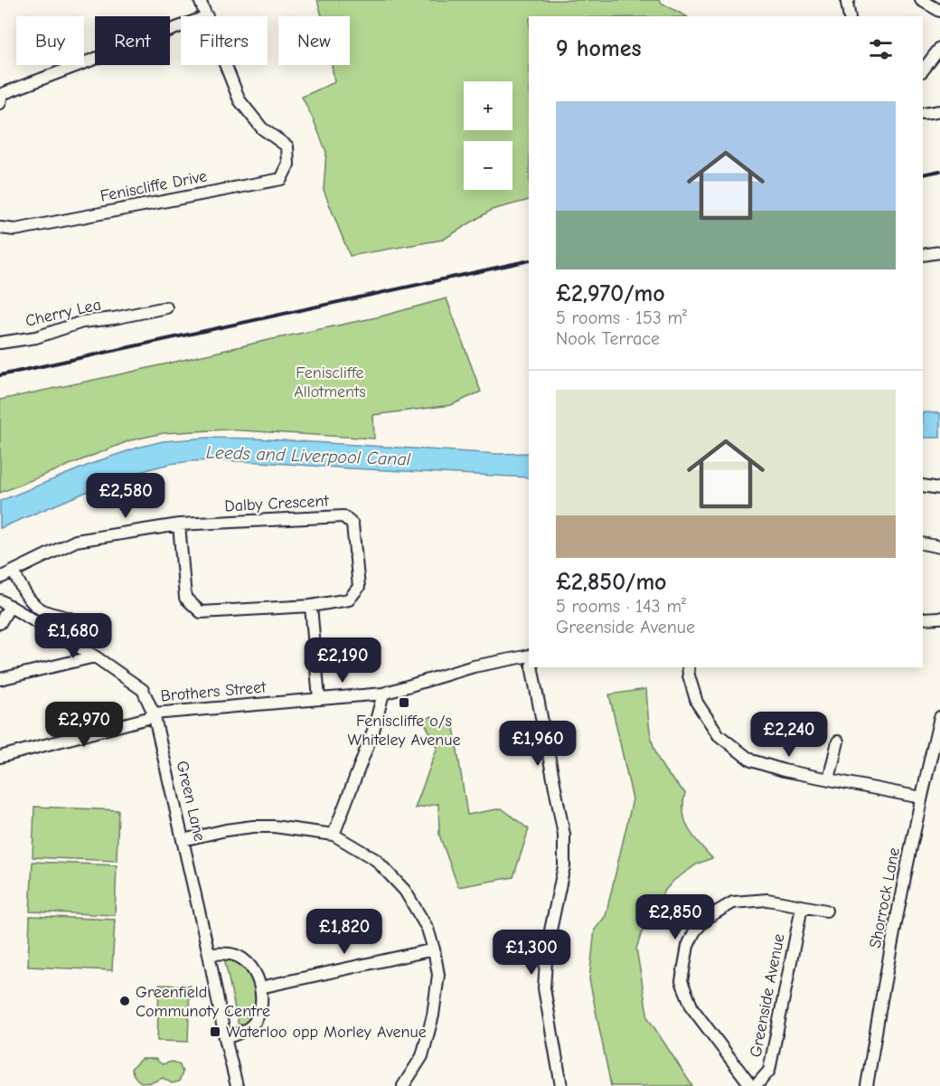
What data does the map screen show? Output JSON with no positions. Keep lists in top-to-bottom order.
{
  "streets": {
    "street": [
      "Feniscliffe Drive",
      "Cherry Lea",
      "Dalby Crescent",
      "Brothers Street",
      "Green Lane",
      "Shorrock Lane",
      "Greenside Avenue"
    ]
  },
  "crossings": [
    ["Brothers Street", "Green Lane"]
  ],
  "water": ["Leeds and Liverpool Canal"],
  "parks": ["Feniscliffe Allotments"],
  "places": {
    "transit": ["Feniscliffe o/s Whiteley Avenue", "Waterloo opp Morley Avenue"],
    "other": ["Greenfield Communoty Centre"]
  },
  "page": {
    "chip": [
      "Buy",
      "Rent",
      "Filters",
      "New"
    ],
    "heading": "9 homes",
    "map_buttons": ["+", "−"],
    "list": [
      {
        "name": "£2,970/mo",
        "note": "5 rooms · 153 m² · Nook Terrace"
      },
      {
        "name": "£2,850/mo",
        "note": "5 rooms · 143 m² · Greenside Avenue"
      }
    ],
    "price": [
      "£2,580",
      "£1,680",
      "£2,190",
      "£2,970",
      "£2,240",
      "£1,960",
      "£2,850",
      "£1,820",
      "£1,300"
    ]
  }
}
